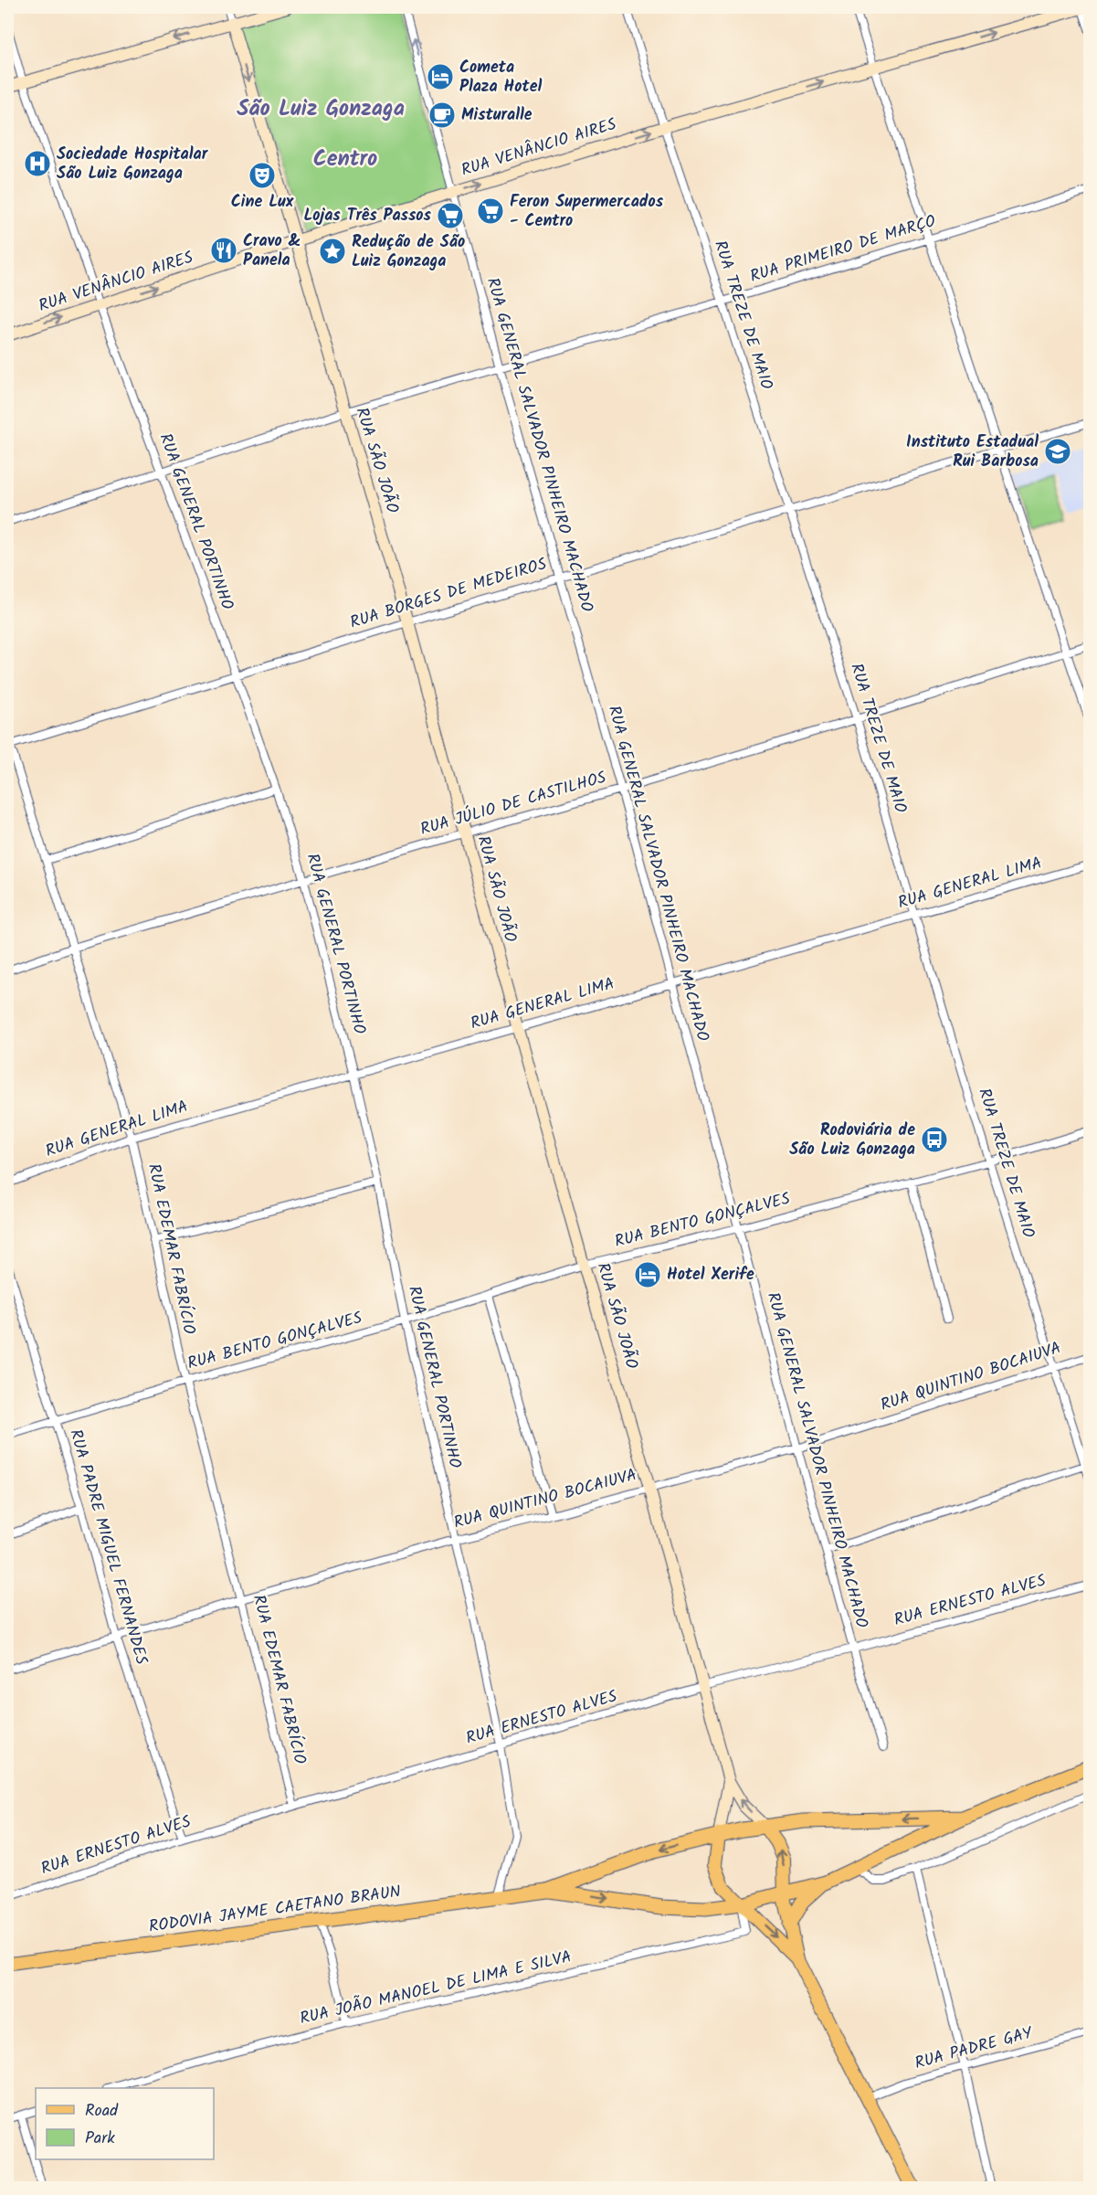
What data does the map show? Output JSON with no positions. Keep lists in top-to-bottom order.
{
  "streets": {
    "highway": ["RODOVIA JAYME CAETANO BRAUN"],
    "main road": ["RUA VENÂNCIO AIRES", "RUA SÃO JOÃO"],
    "street": [
      "RUA PRIMEIRO DE MARÇO",
      "RUA TREZE DE MAIO",
      "RUA GENERAL SALVADOR PINHEIRO MACHADO",
      "RUA GENERAL PORTINHO",
      "RUA BORGES DE MEDEIROS",
      "RUA JÚLIO DE CASTILHOS",
      "RUA GENERAL LIMA",
      "RUA BENTO GONÇALVES",
      "RUA EDEMAR FABRÍCIO",
      "RUA QUINTINO BOCAIUVA",
      "RUA PADRE MIGUEL FERNANDES",
      "RUA ERNESTO ALVES",
      "RUA JOÃO MANOEL DE LIMA E SILVA",
      "RUA PADRE GAY"
    ]
  },
  "crossings": [
    ["RUA VENÂNCIO AIRES", "RUA TREZE DE MAIO"],
    ["RUA VENÂNCIO AIRES", "RUA GENERAL SALVADOR PINHEIRO MACHADO"],
    ["RUA VENÂNCIO AIRES", "RUA SÃO JOÃO"],
    ["RUA VENÂNCIO AIRES", "RUA GENERAL PORTINHO"],
    ["RUA PRIMEIRO DE MARÇO", "RUA TREZE DE MAIO"],
    ["RUA PRIMEIRO DE MARÇO", "RUA GENERAL SALVADOR PINHEIRO MACHADO"],
    ["RUA PRIMEIRO DE MARÇO", "RUA SÃO JOÃO"],
    ["RUA PRIMEIRO DE MARÇO", "RUA GENERAL PORTINHO"],
    ["RUA TREZE DE MAIO", "RUA BORGES DE MEDEIROS"],
    ["RUA TREZE DE MAIO", "RUA JÚLIO DE CASTILHOS"],
    ["RUA TREZE DE MAIO", "RUA GENERAL LIMA"],
    ["RUA TREZE DE MAIO", "RUA BENTO GONÇALVES"],
    ["RUA TREZE DE MAIO", "RUA QUINTINO BOCAIUVA"],
    ["RUA GENERAL SALVADOR PINHEIRO MACHADO", "RUA BORGES DE MEDEIROS"],
    ["RUA GENERAL SALVADOR PINHEIRO MACHADO", "RUA JÚLIO DE CASTILHOS"],
    ["RUA GENERAL SALVADOR PINHEIRO MACHADO", "RUA GENERAL LIMA"],
    ["RUA GENERAL SALVADOR PINHEIRO MACHADO", "RUA BENTO GONÇALVES"],
    ["RUA GENERAL SALVADOR PINHEIRO MACHADO", "RUA QUINTINO BOCAIUVA"],
    ["RUA GENERAL SALVADOR PINHEIRO MACHADO", "RUA ERNESTO ALVES"],
    ["RUA SÃO JOÃO", "RUA BORGES DE MEDEIROS"],
    ["RUA SÃO JOÃO", "RUA JÚLIO DE CASTILHOS"],
    ["RUA SÃO JOÃO", "RUA GENERAL LIMA"],
    ["RUA SÃO JOÃO", "RUA BENTO GONÇALVES"],
    ["RUA SÃO JOÃO", "RUA QUINTINO BOCAIUVA"],
    ["RUA SÃO JOÃO", "RUA ERNESTO ALVES"],
    ["RUA SÃO JOÃO", "RODOVIA JAYME CAETANO BRAUN"],
    ["RUA SÃO JOÃO", "RUA JOÃO MANOEL DE LIMA E SILVA"],
    ["RUA GENERAL PORTINHO", "RUA BORGES DE MEDEIROS"],
    ["RUA GENERAL PORTINHO", "RUA JÚLIO DE CASTILHOS"],
    ["RUA GENERAL PORTINHO", "RUA GENERAL LIMA"],
    ["RUA GENERAL PORTINHO", "RUA BENTO GONÇALVES"],
    ["RUA GENERAL PORTINHO", "RUA QUINTINO BOCAIUVA"],
    ["RUA GENERAL PORTINHO", "RUA ERNESTO ALVES"],
    ["RUA GENERAL PORTINHO", "RODOVIA JAYME CAETANO BRAUN"],
    ["RUA BORGES DE MEDEIROS", "RUA EDEMAR FABRÍCIO"],
    ["RUA JÚLIO DE CASTILHOS", "RUA EDEMAR FABRÍCIO"],
    ["RUA GENERAL LIMA", "RUA EDEMAR FABRÍCIO"],
    ["RUA BENTO GONÇALVES", "RUA EDEMAR FABRÍCIO"],
    ["RUA BENTO GONÇALVES", "RUA PADRE MIGUEL FERNANDES"],
    ["RUA EDEMAR FABRÍCIO", "RUA QUINTINO BOCAIUVA"],
    ["RUA EDEMAR FABRÍCIO", "RUA ERNESTO ALVES"],
    ["RUA QUINTINO BOCAIUVA", "RUA PADRE MIGUEL FERNANDES"],
    ["RUA PADRE MIGUEL FERNANDES", "RUA ERNESTO ALVES"],
    ["RODOVIA JAYME CAETANO BRAUN", "RUA JOÃO MANOEL DE LIMA E SILVA"]
  ],
  "one_way": ["RUA VENÂNCIO AIRES"],
  "districts": ["São Luiz Gonzaga", "Centro"],
  "places": {
    "hotel": ["Cometa Plaza Hotel", "Hotel Xerife"],
    "cafe": ["Misturalle"],
    "hospital": ["Sociedade Hospitalar São Luiz Gonzaga"],
    "theatre": ["Cine Lux"],
    "supermarket": ["Feron Supermercados - Centro", "Lojas Três Passos"],
    "restaurant": ["Cravo & Panela"],
    "place": ["Redução de São Luiz Gonzaga"],
    "school or university": ["Instituto Estadual Rui Barbosa"],
    "bus stop": ["Rodoviária de São Luiz Gonzaga"]
  },
  "legend": ["Road", "Park"]
}
